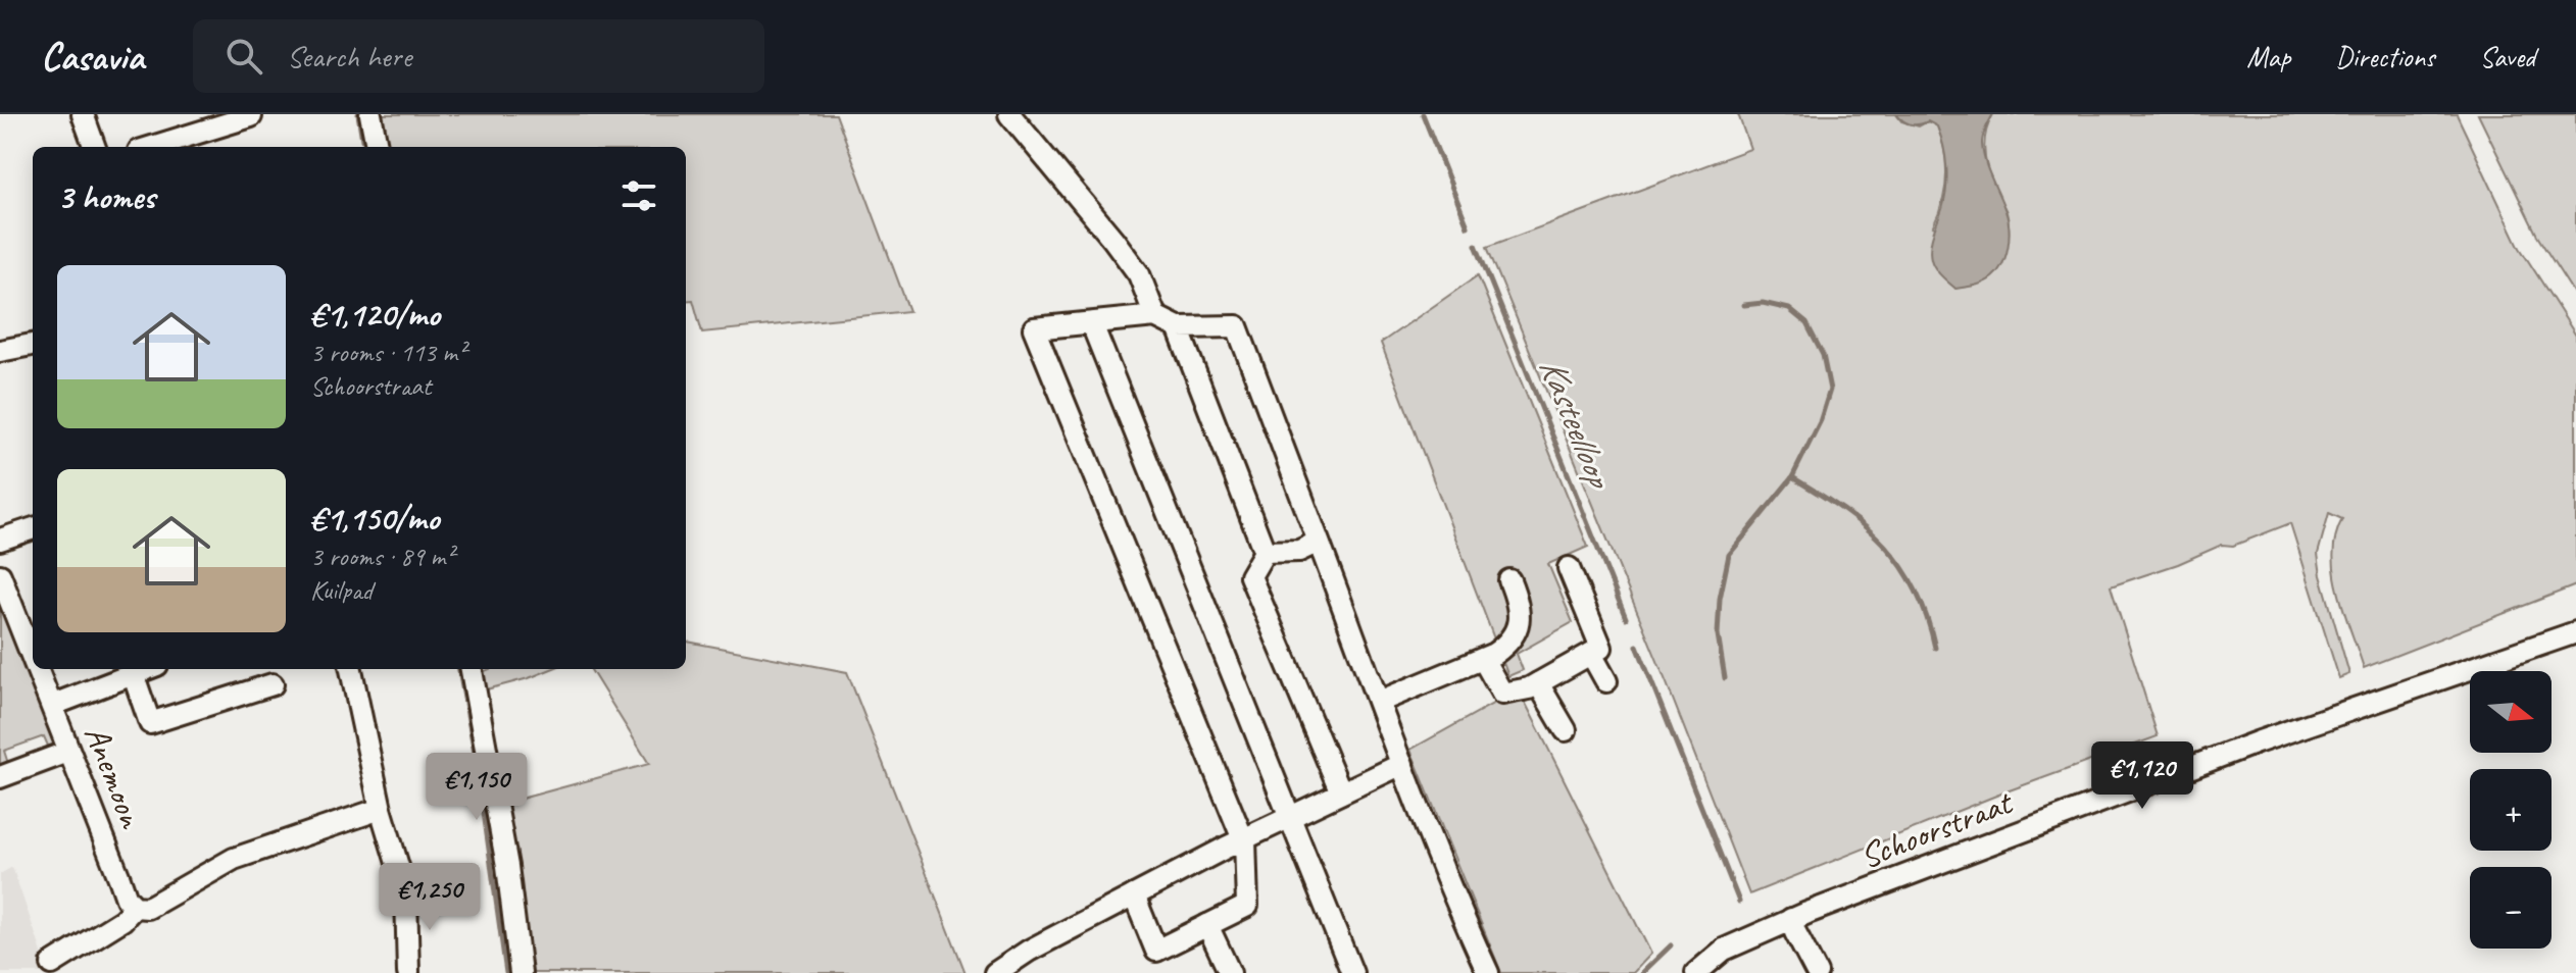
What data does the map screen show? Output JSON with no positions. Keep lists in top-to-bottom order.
{
  "streets": {
    "street": ["Anemoon", "Schoorstraat"]
  },
  "water": ["Kasteelloop"],
  "north": "right",
  "page": {
    "header": "Casavia",
    "search": "Search here",
    "nav": ["Map", "Directions", "Saved"],
    "heading": "3 homes",
    "list": [
      {
        "name": "€1,120/mo",
        "note": "3 rooms · 113 m² · Schoorstraat"
      },
      {
        "name": "€1,150/mo",
        "note": "3 rooms · 89 m² · Kuilpad"
      }
    ],
    "map_buttons": ["+", "−"],
    "price": ["€1,120", "€1,150", "€1,250"]
  }
}
